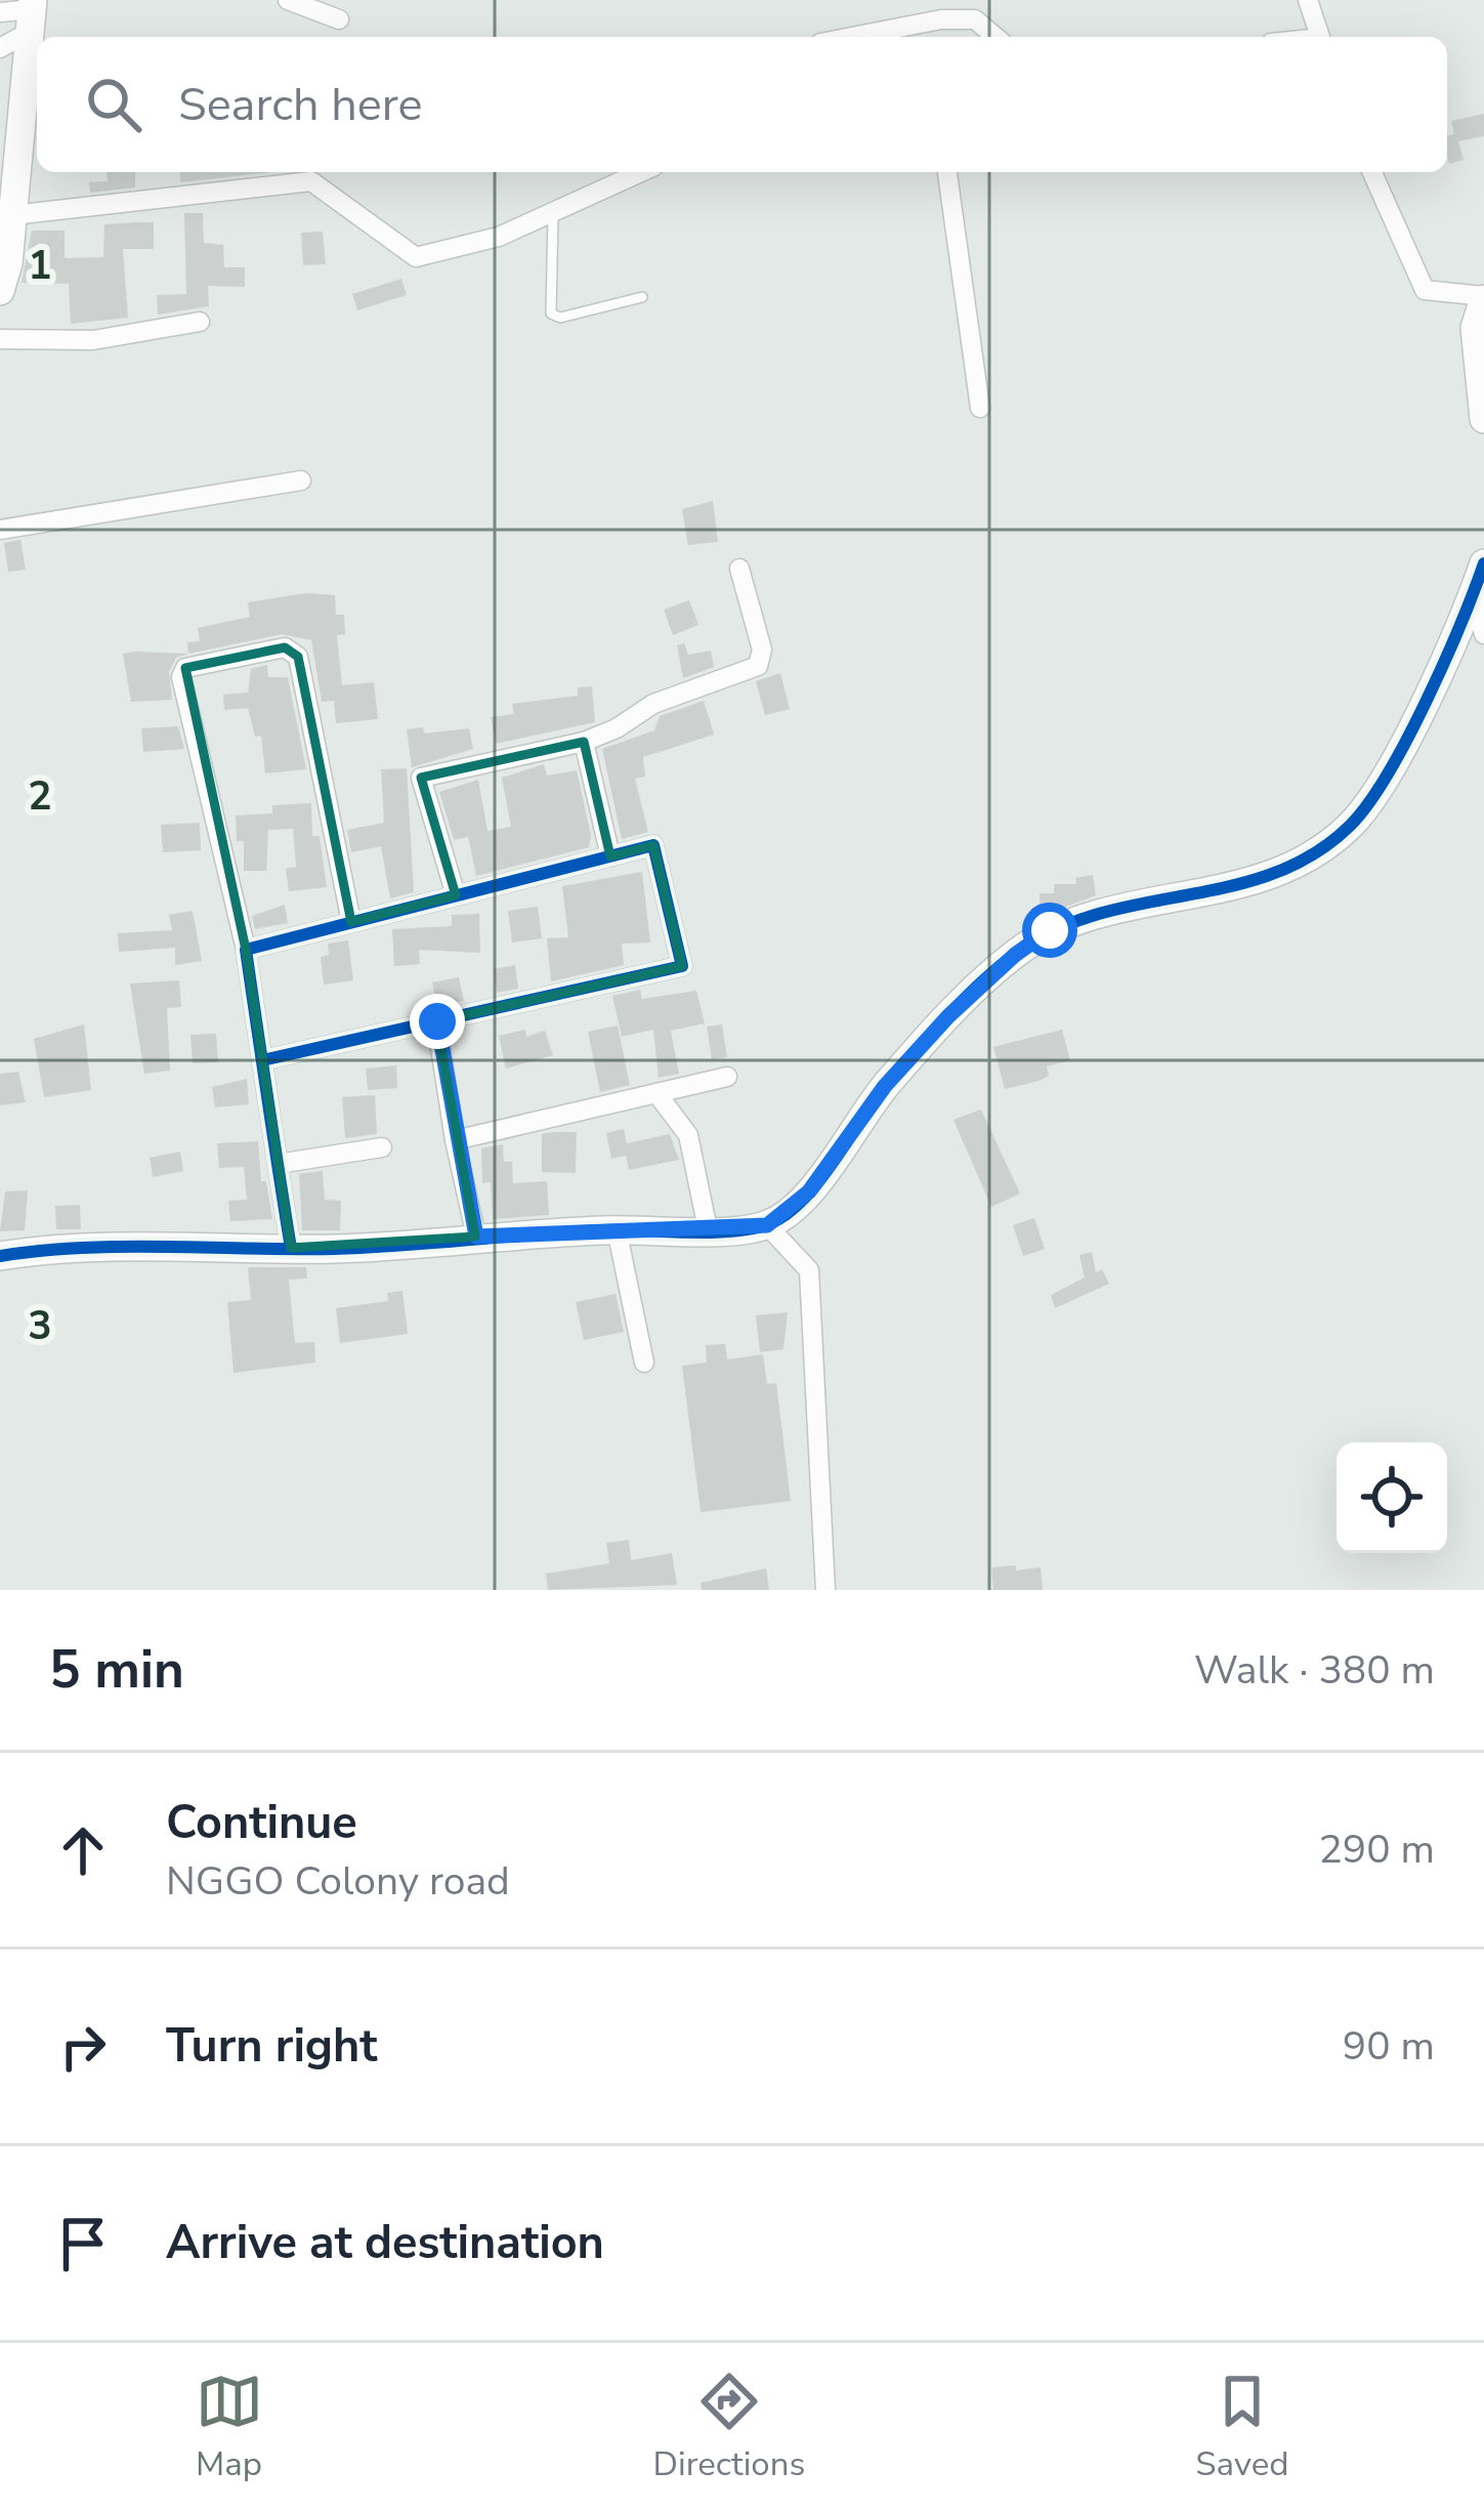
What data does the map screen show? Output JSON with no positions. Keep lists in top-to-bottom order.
{
  "page": {
    "search": "Search here",
    "heading": ["5 min", "Walk · 380 m"],
    "list": [
      ["Continue", "NGGO Colony road", "290 m"],
      ["Turn right", "90 m"],
      "Arrive at destination"
    ],
    "nav": ["Map", "Directions", "Saved"]
  },
  "grid": {
    "rows": ["1", "2", "3"]
  }
}
